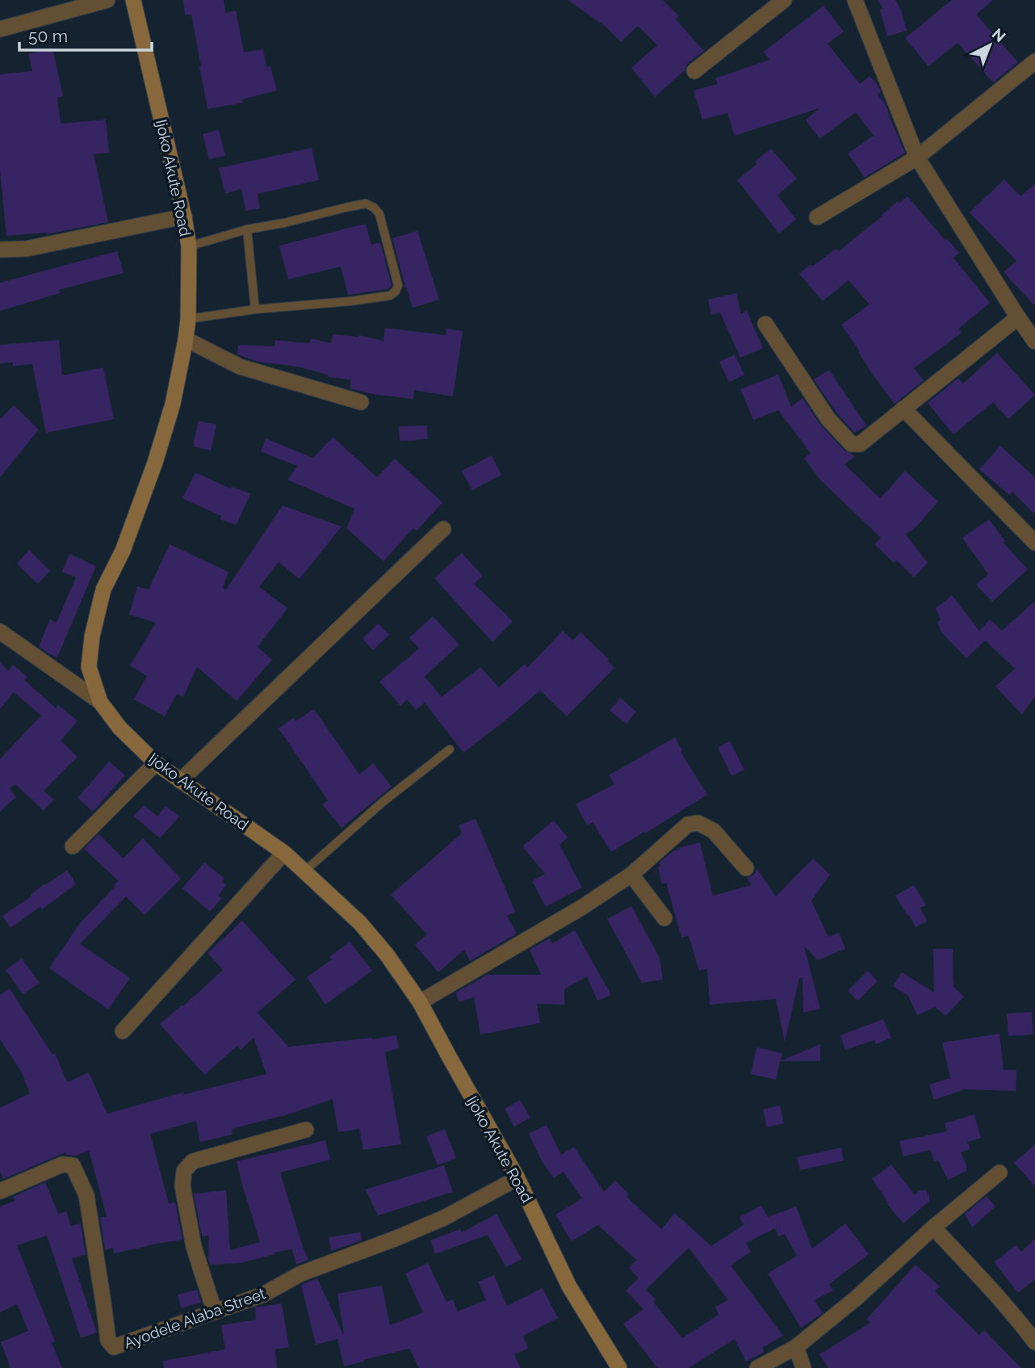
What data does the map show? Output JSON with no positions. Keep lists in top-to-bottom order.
{
  "streets": {
    "main road": ["Ijoko Akute Road"],
    "street": ["Ayodele Alaba Street"]
  },
  "crossings": [
    ["Ijoko Akute Road", "Ayodele Alaba Street"]
  ],
  "scale_bar": "50 m",
  "north": "top right"
}
